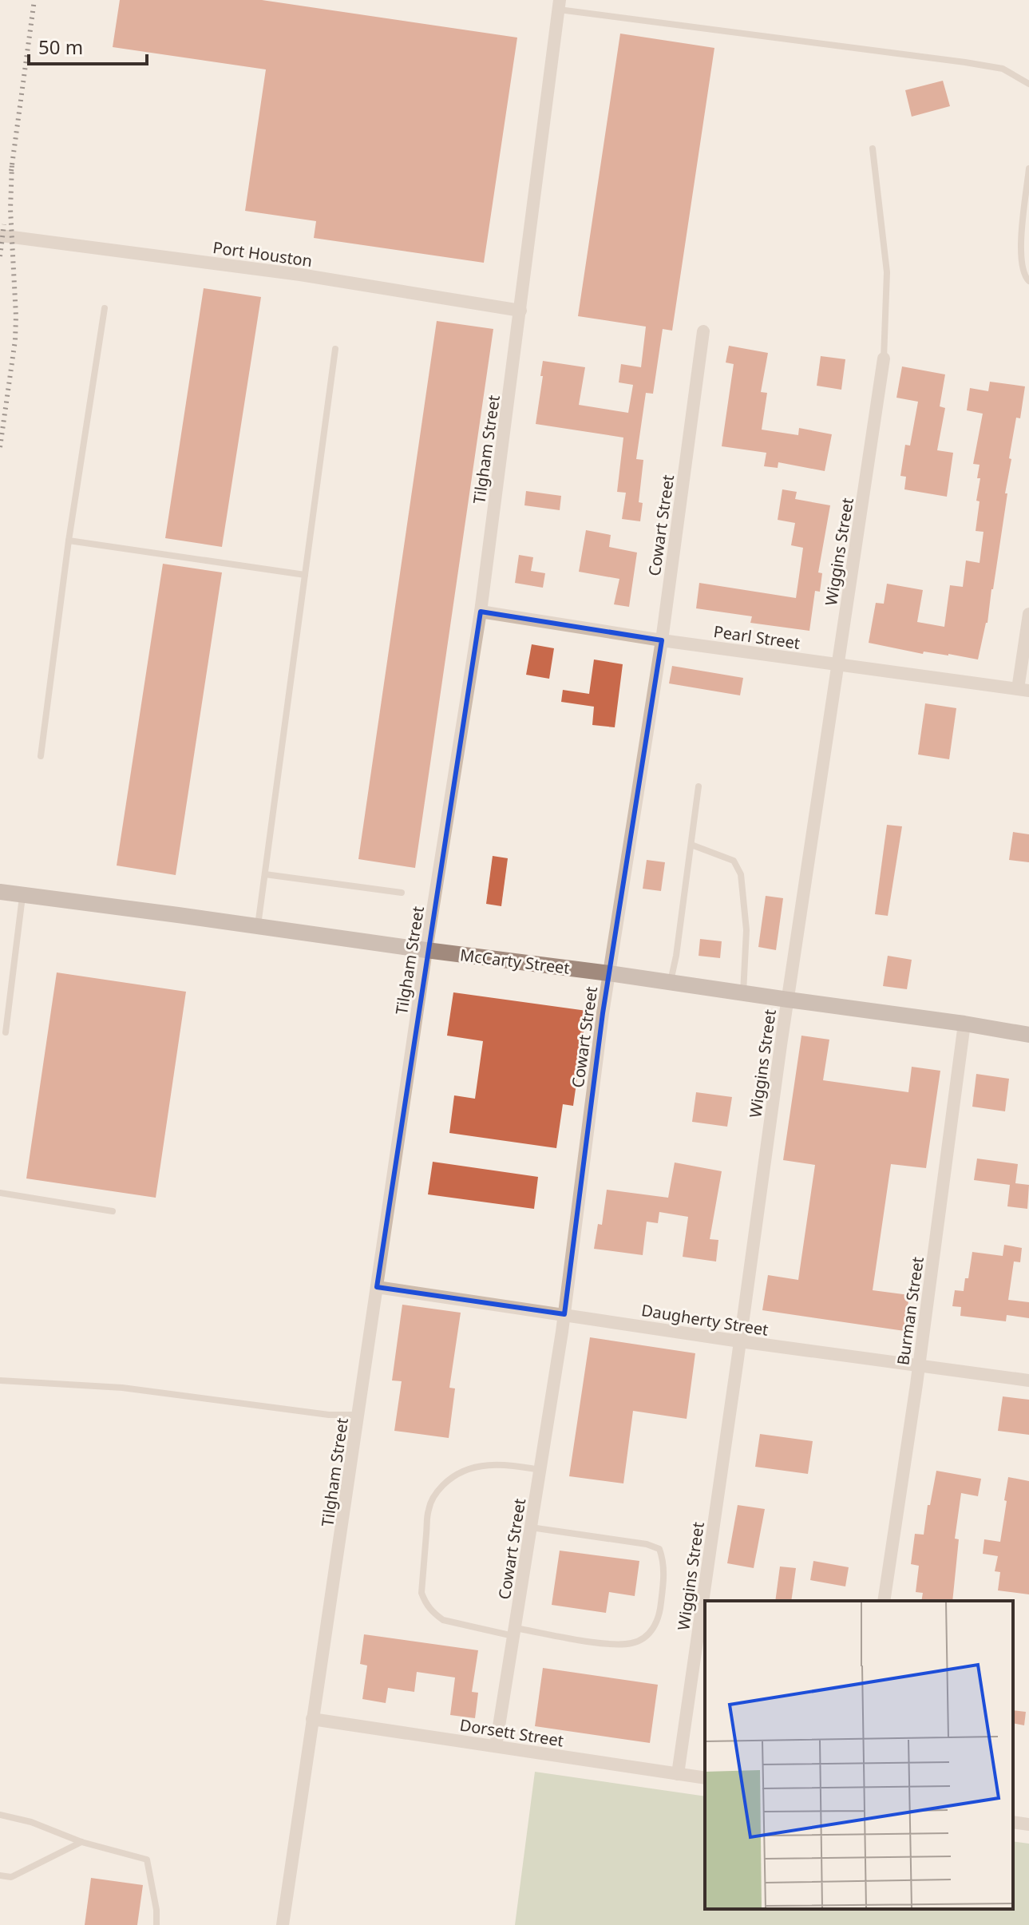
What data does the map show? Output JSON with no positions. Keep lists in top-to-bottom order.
{
  "streets": {
    "main road": ["McCarty Street"],
    "street": [
      "Port Houston",
      "Tilgham Street",
      "Cowart Street",
      "Wiggins Street",
      "Pearl Street",
      "Burman Street",
      "Daugherty Street",
      "Dorsett Street"
    ]
  },
  "crossings": [
    ["Port Houston", "Tilgham Street"],
    ["Tilgham Street", "Pearl Street"],
    ["Tilgham Street", "McCarty Street"],
    ["Tilgham Street", "Daugherty Street"],
    ["Tilgham Street", "Dorsett Street"],
    ["Cowart Street", "Pearl Street"],
    ["Cowart Street", "McCarty Street"],
    ["Cowart Street", "Daugherty Street"],
    ["Cowart Street", "Dorsett Street"],
    ["Wiggins Street", "Pearl Street"],
    ["Wiggins Street", "McCarty Street"],
    ["Wiggins Street", "Daugherty Street"],
    ["Wiggins Street", "Dorsett Street"],
    ["McCarty Street", "Burman Street"],
    ["Burman Street", "Daugherty Street"]
  ],
  "scale_bar": "50 m"
}
